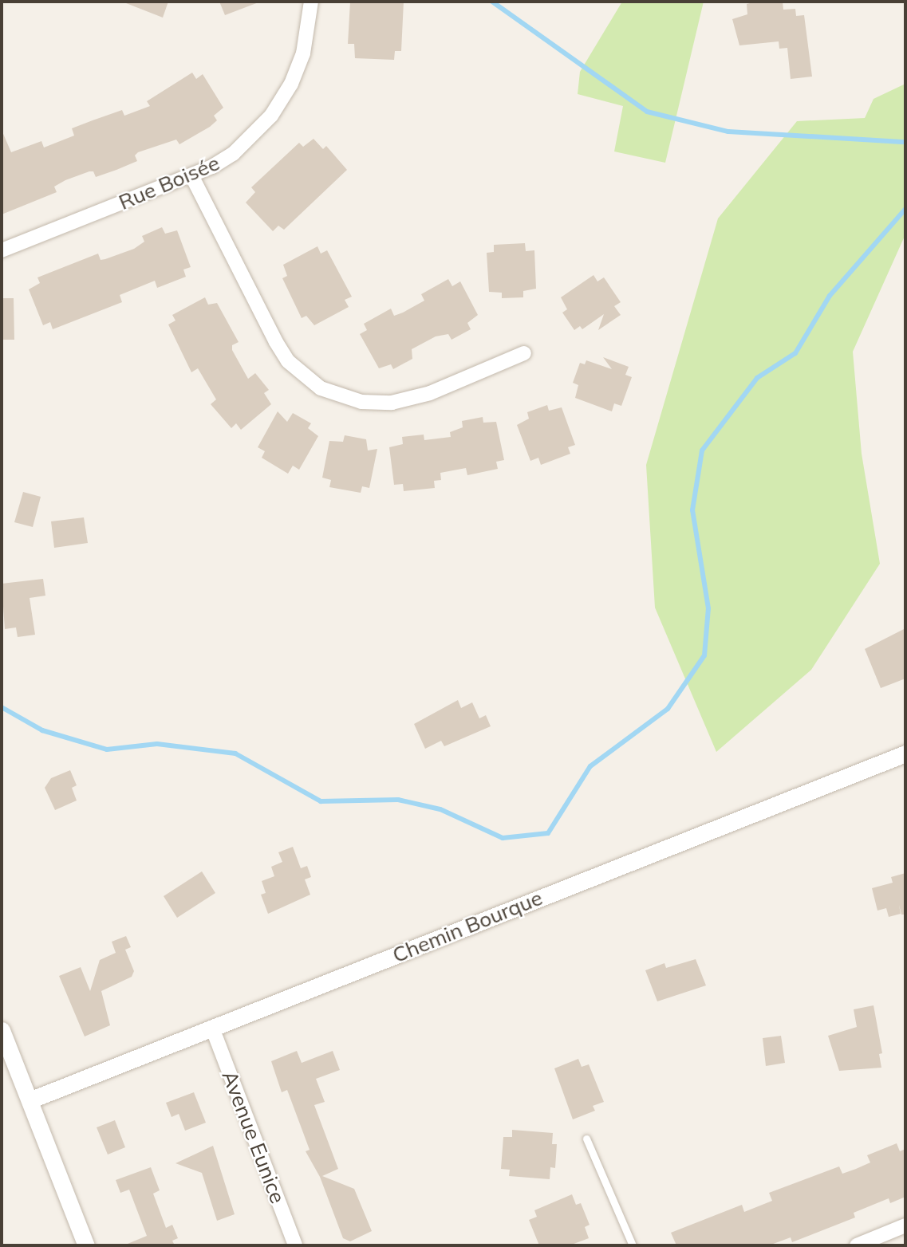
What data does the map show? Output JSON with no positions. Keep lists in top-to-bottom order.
{
  "streets": {
    "street": ["Rue Boisée", "Chemin Bourque", "Avenue Eunice"]
  },
  "crossings": [
    ["Chemin Bourque", "Avenue Eunice"]
  ]
}
